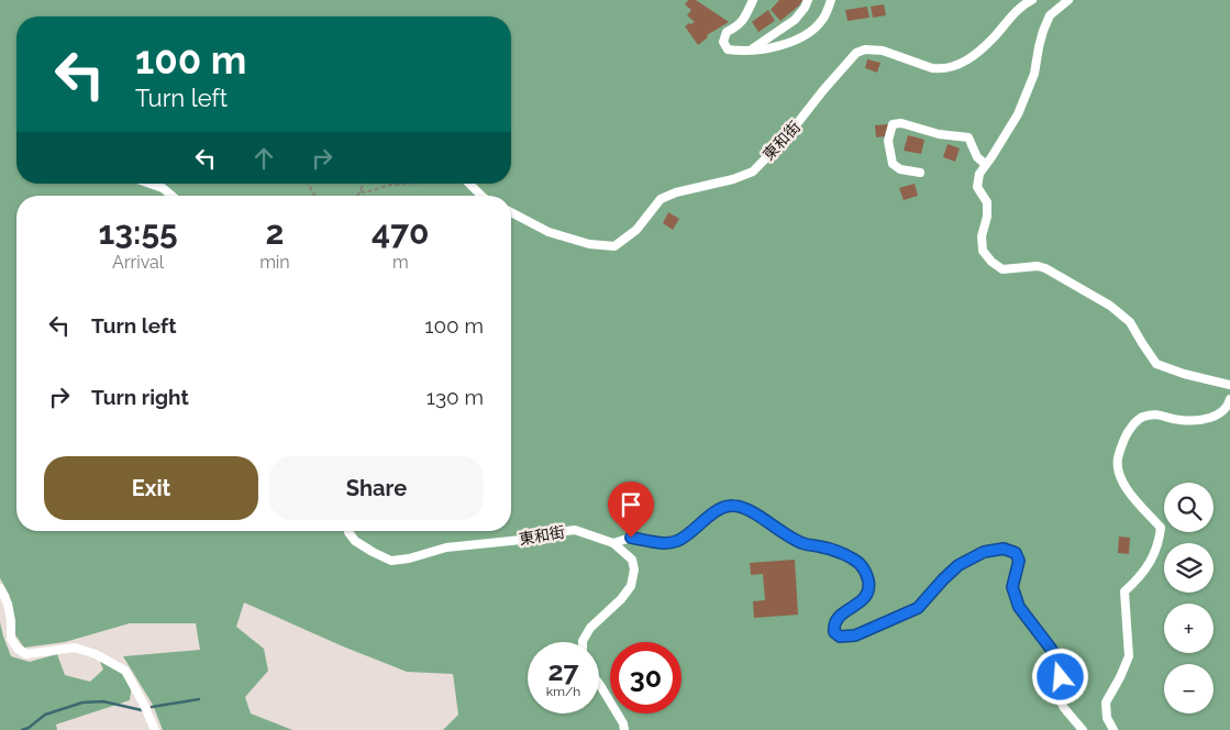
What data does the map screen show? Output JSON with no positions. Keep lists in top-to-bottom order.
{
  "streets": {
    "street": ["東和街"]
  },
  "page": {
    "turn": ["100 m", "Turn left"],
    "eta": [
      "13:55",
      "Arrival",
      "2",
      "min",
      "470",
      "m"
    ],
    "list": [
      {
        "name": "Turn left",
        "value": "100 m"
      },
      {
        "name": "Turn right",
        "value": "130 m"
      }
    ],
    "buttons": ["Exit", "Share"],
    "map_buttons": ["+", "−"],
    "speed": "27 km/h",
    "limit": "30"
  }
}
